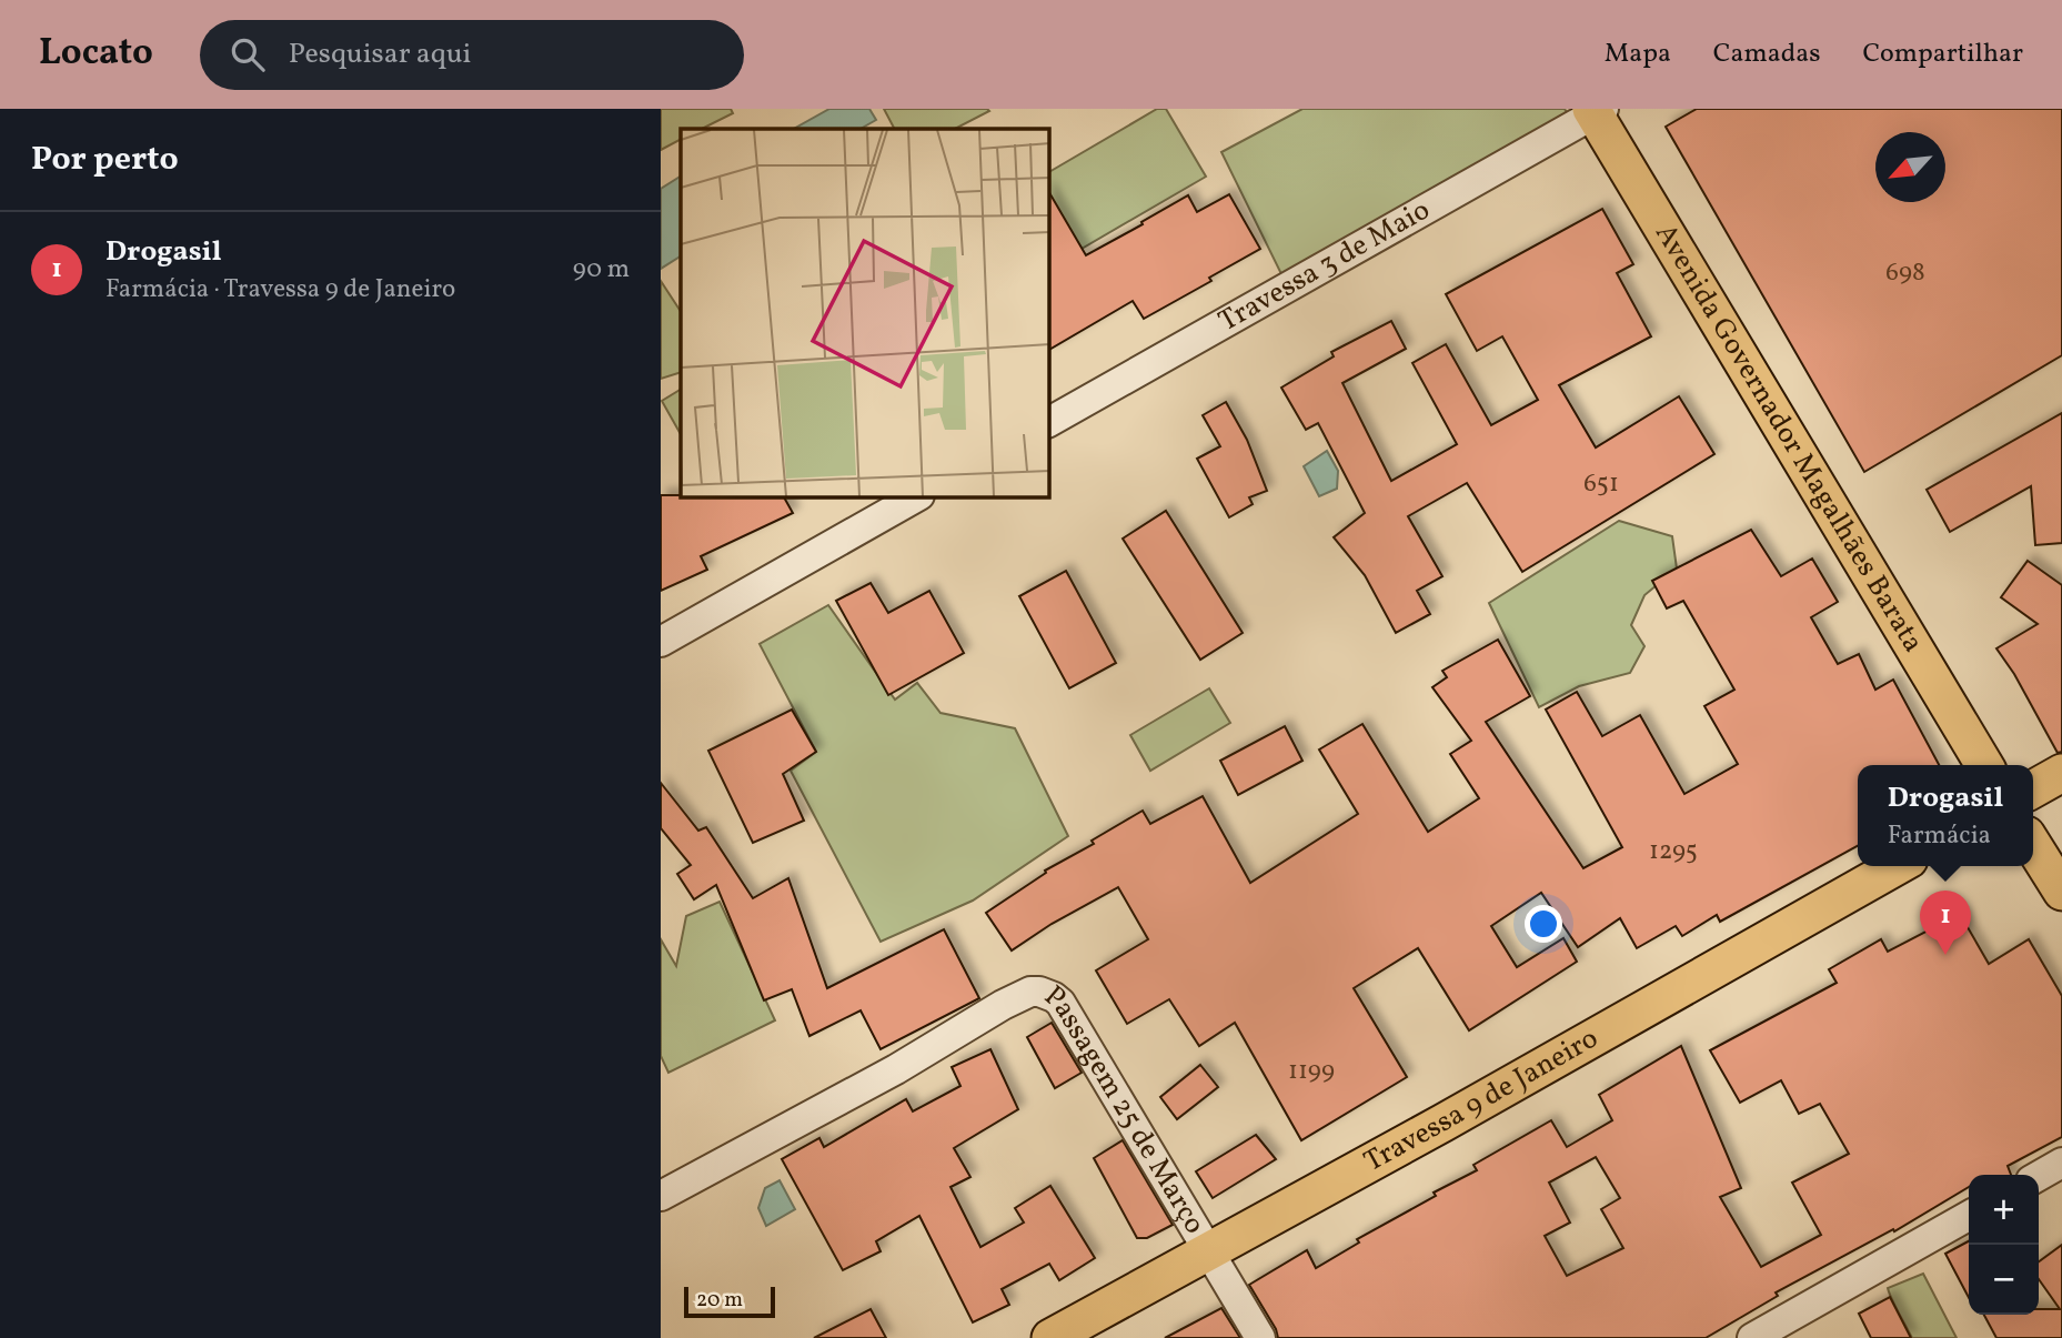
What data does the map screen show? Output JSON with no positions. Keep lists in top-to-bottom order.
{
  "streets": {
    "main road": ["Avenida Governador Magalhães Barata", "Travessa 9 de Janeiro"],
    "street": ["Travessa 3 de Maio", "Passagem 25 de Março"]
  },
  "crossings": [
    ["Travessa 3 de Maio", "Avenida Governador Magalhães Barata"],
    ["Travessa 9 de Janeiro", "Passagem 25 de Março"]
  ],
  "house_numbers": [
    "698",
    "651",
    "1295",
    "1199"
  ],
  "scale_bar": "20 m",
  "north": "bottom left",
  "page": {
    "header": "Locato",
    "search": "Pesquisar aqui",
    "nav": ["Mapa", "Camadas", "Compartilhar"],
    "heading": "Por perto",
    "list": [
      {
        "mark": "1",
        "name": "Drogasil",
        "note": "Farmácia · Travessa 9 de Janeiro",
        "value": "90 m"
      }
    ],
    "popup": ["Drogasil", "Farmácia"],
    "pins": "1",
    "map_buttons": ["+", "−"],
    "scale": "20 m"
  }
}
